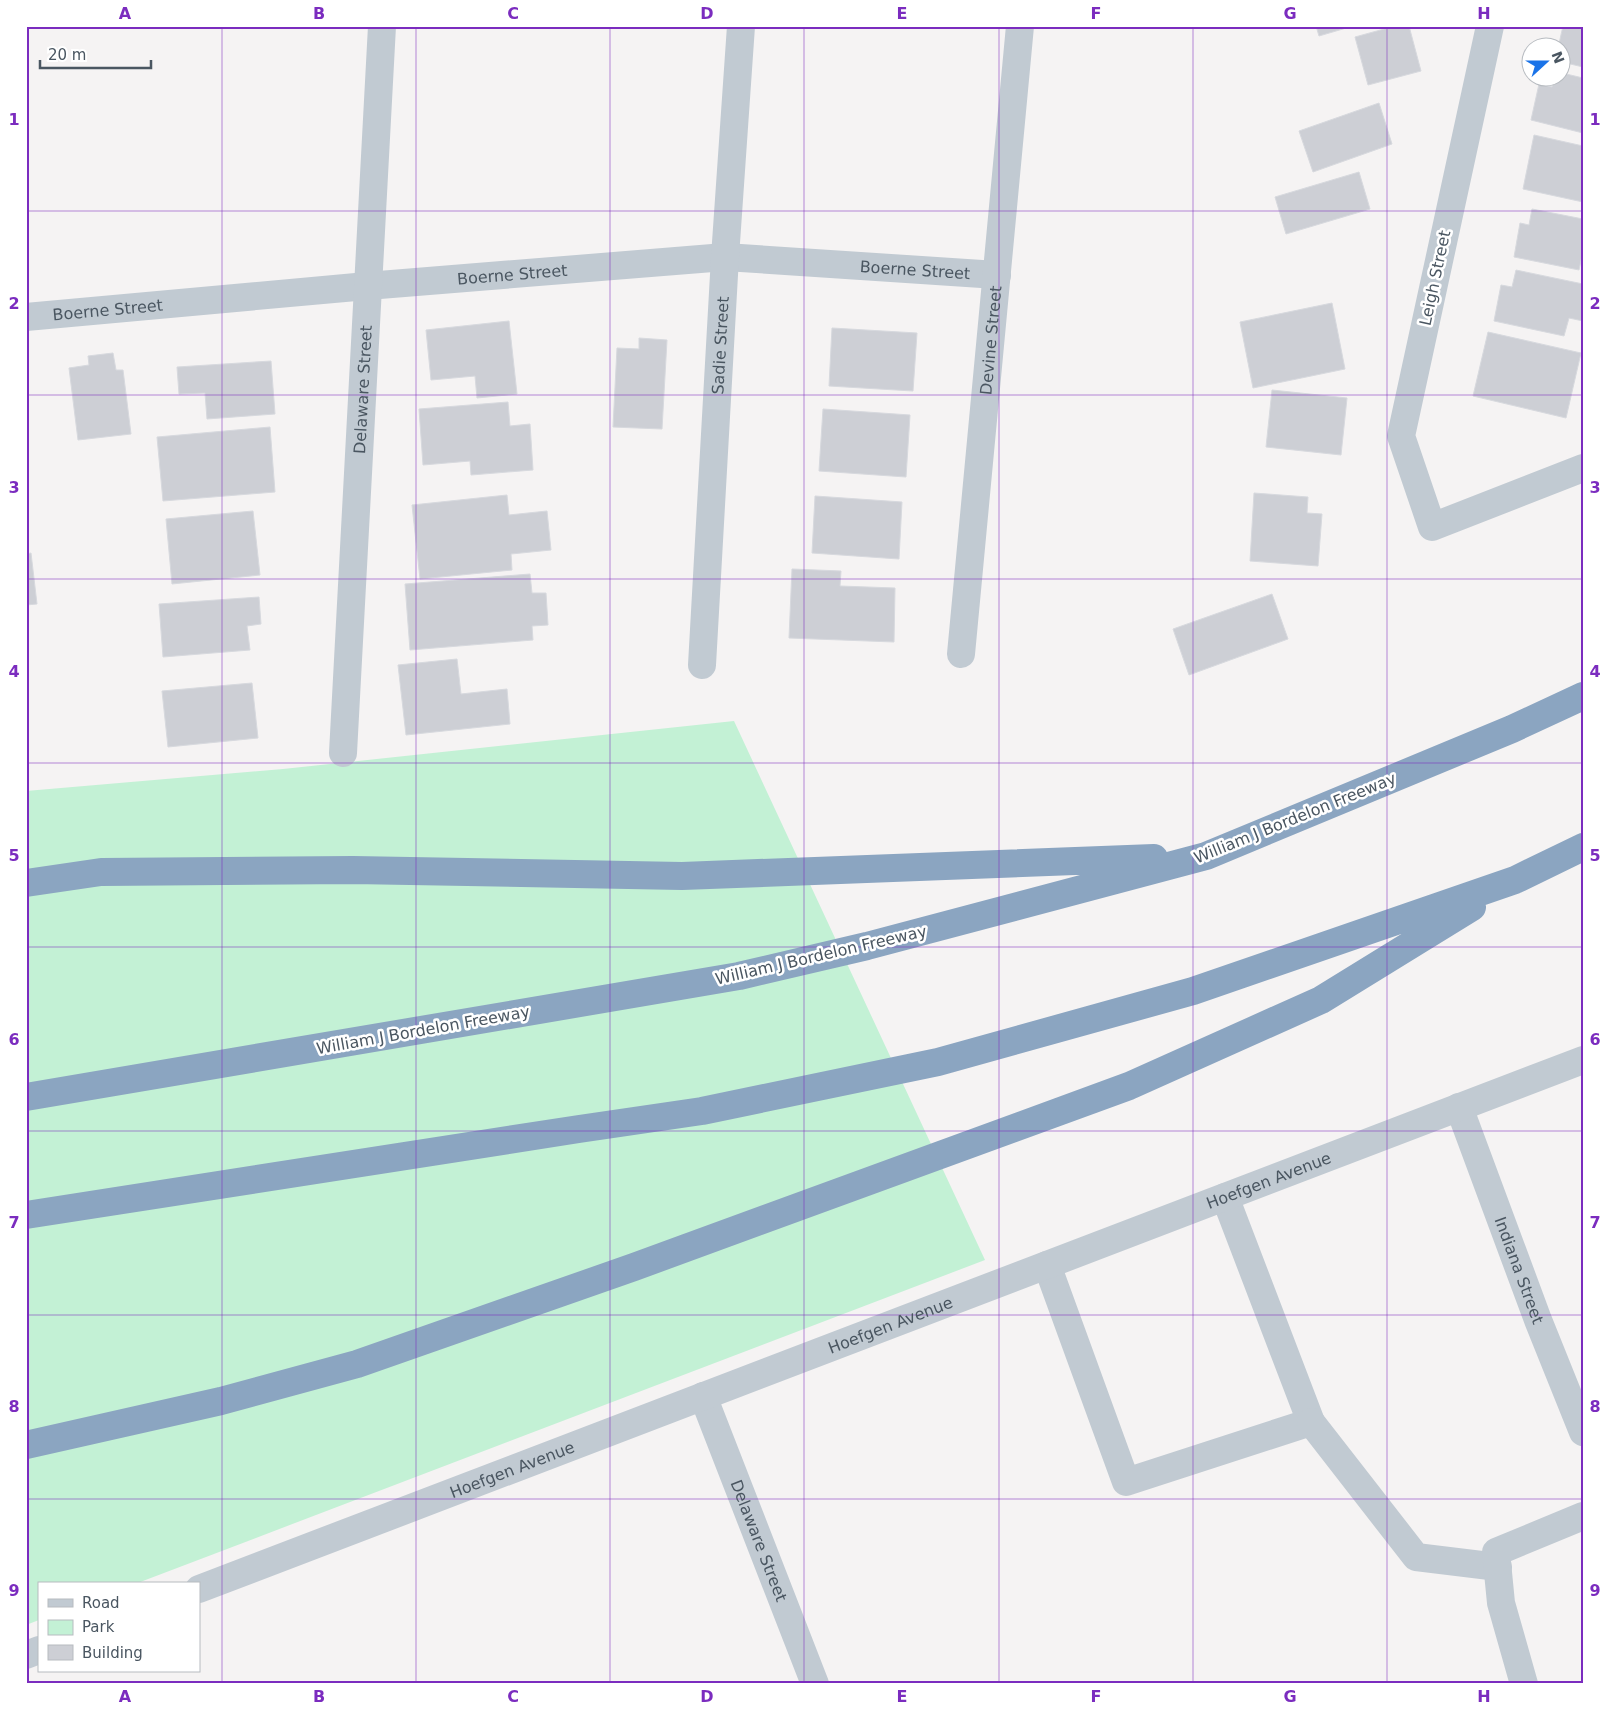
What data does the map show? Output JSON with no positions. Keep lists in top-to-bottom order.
{
  "streets": {
    "highway": ["William J Bordelon Freeway"],
    "street": [
      "Boerne Street",
      "Leigh Street",
      "Devine Street",
      "Sadie Street",
      "Delaware Street",
      "Hoefgen Avenue",
      "Indiana Street"
    ]
  },
  "crossings": [
    ["Boerne Street", "Devine Street"],
    ["Boerne Street", "Sadie Street"],
    ["Boerne Street", "Delaware Street"],
    ["Delaware Street", "Hoefgen Avenue"],
    ["Hoefgen Avenue", "Indiana Street"]
  ],
  "legend": ["Road", "Park", "Building"],
  "scale_bar": "20 m",
  "north": "right",
  "grid": {
    "columns": [
      "A",
      "B",
      "C",
      "D",
      "E",
      "F",
      "G",
      "H"
    ],
    "rows": [
      "1",
      "2",
      "3",
      "4",
      "5",
      "6",
      "7",
      "8",
      "9"
    ]
  }
}
